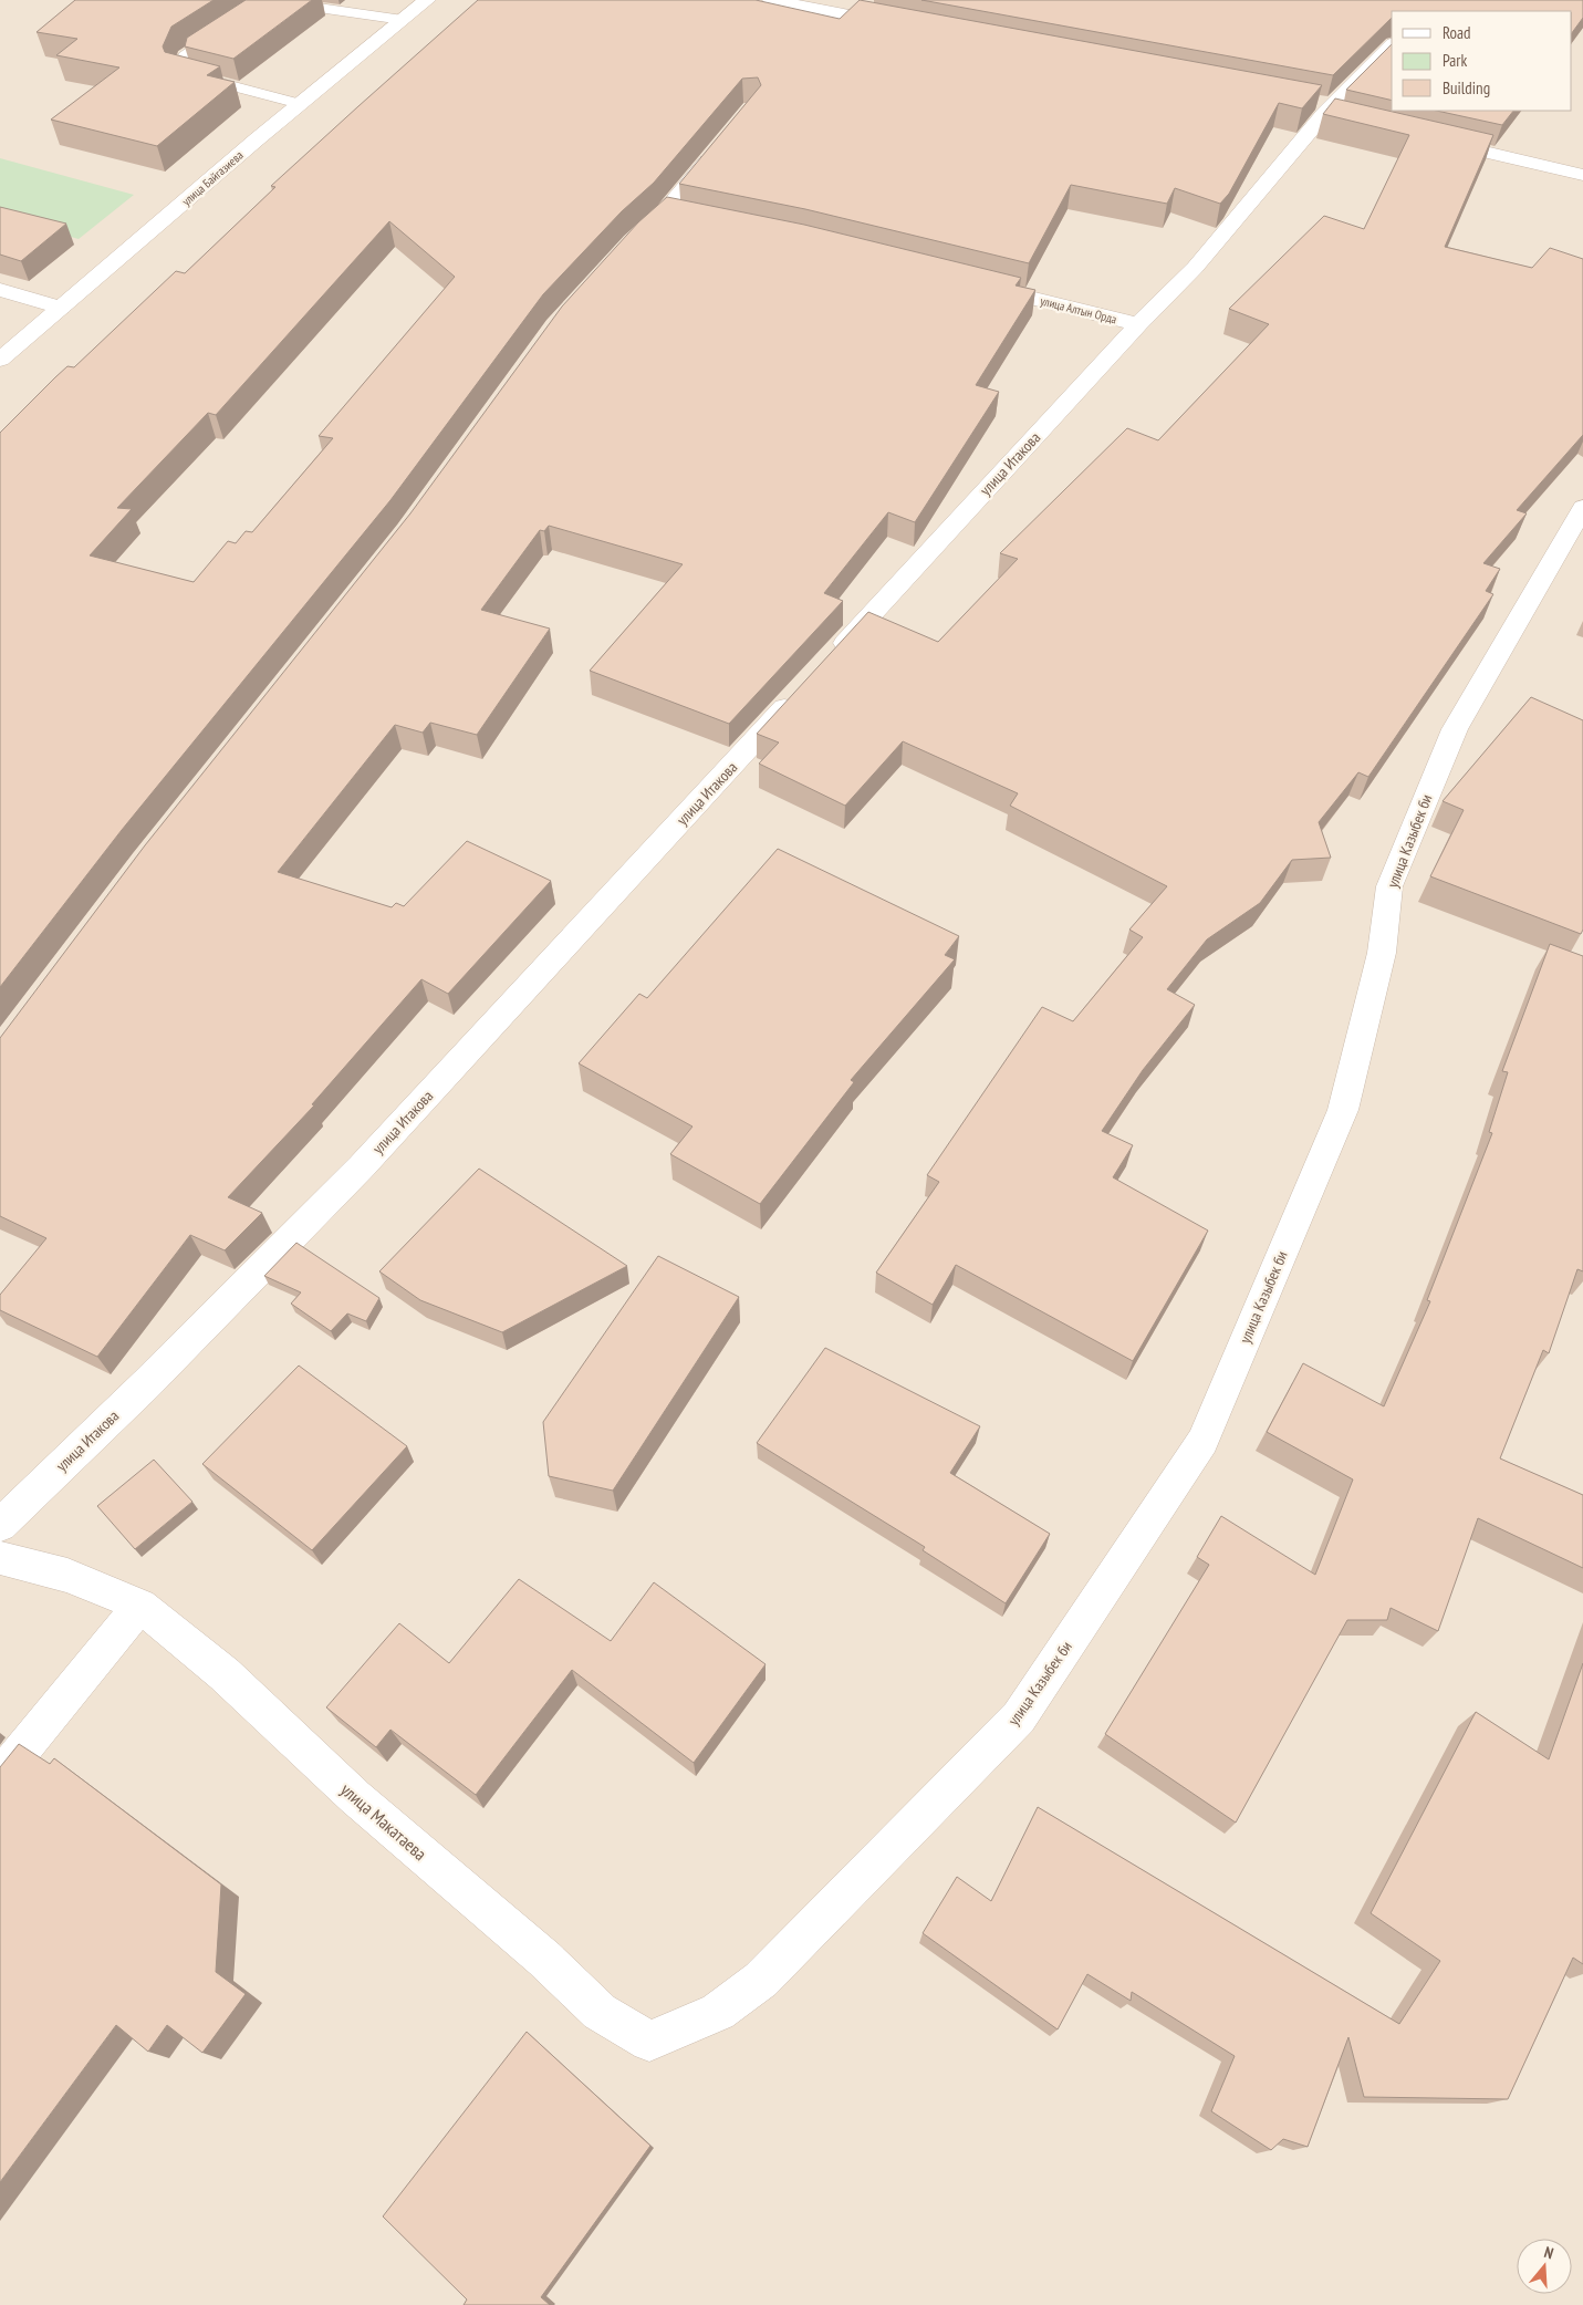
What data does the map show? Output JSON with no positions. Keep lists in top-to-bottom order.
{
  "streets": {
    "street": [
      "улица Байгазиева",
      "улица Алтын Орда",
      "улица Итакова",
      "улица Казыбек би",
      "улица Макатаева"
    ]
  },
  "crossings": [
    ["улица Алтын Орда", "улица Итакова"],
    ["улица Казыбек би", "улица Макатаева"]
  ],
  "legend": ["Road", "Park", "Building"],
  "north": "top"
}
